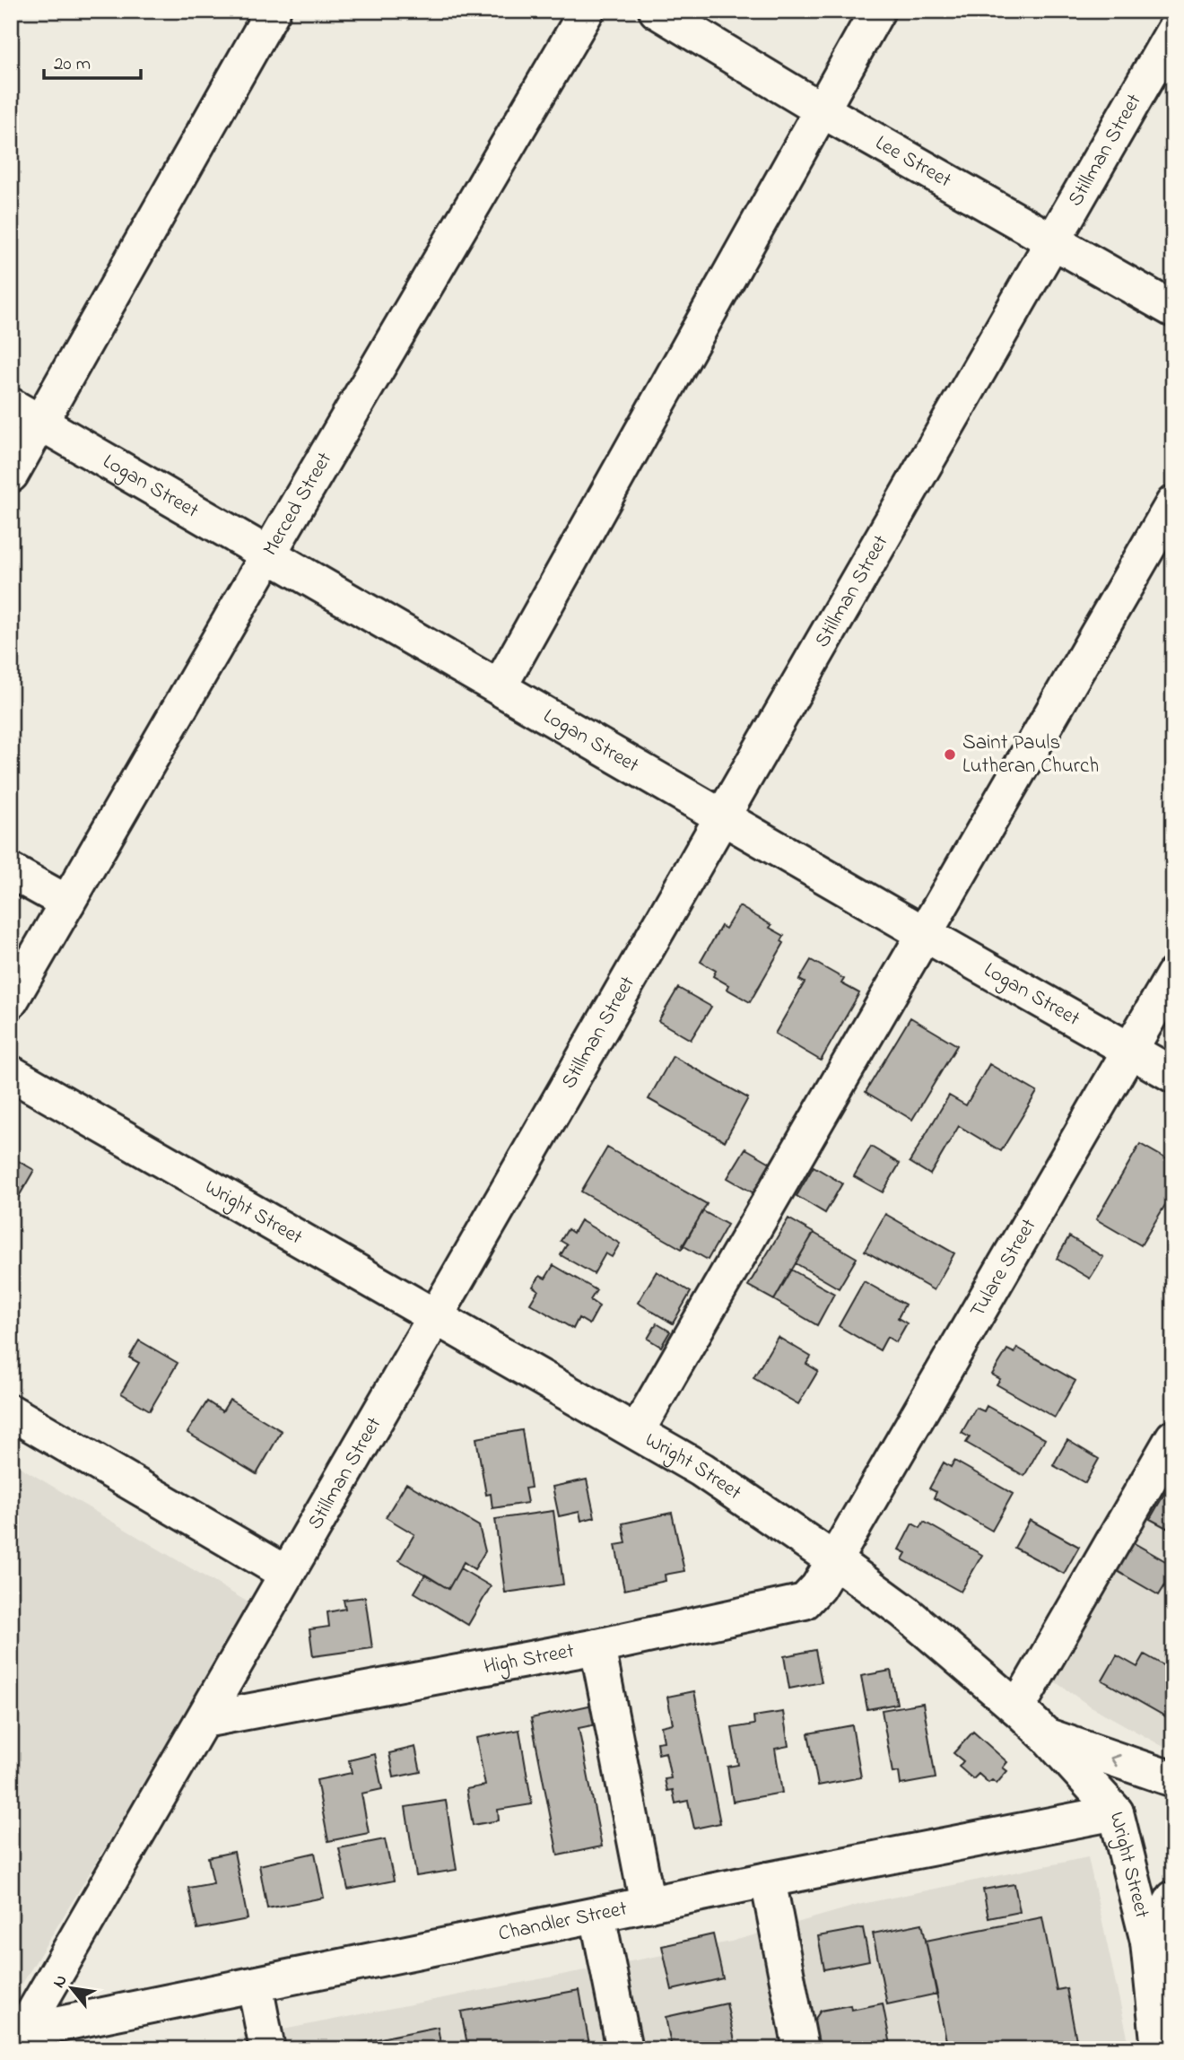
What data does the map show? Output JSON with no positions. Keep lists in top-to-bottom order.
{
  "streets": {
    "street": [
      "Stillman Street",
      "Lee Street",
      "Logan Street",
      "Merced Street",
      "Wright Street",
      "Tulare Street",
      "High Street",
      "Chandler Street"
    ]
  },
  "crossings": [
    ["Stillman Street", "Lee Street"],
    ["Stillman Street", "Logan Street"],
    ["Stillman Street", "Wright Street"],
    ["Stillman Street", "High Street"],
    ["Stillman Street", "Chandler Street"],
    ["Logan Street", "Merced Street"],
    ["Logan Street", "Tulare Street"],
    ["Wright Street", "Tulare Street"],
    ["Wright Street", "High Street"],
    ["Wright Street", "Chandler Street"],
    ["Tulare Street", "High Street"]
  ],
  "places": ["Saint Pauls Lutheran Church"],
  "scale_bar": "20 m",
  "north": "top left"
}
